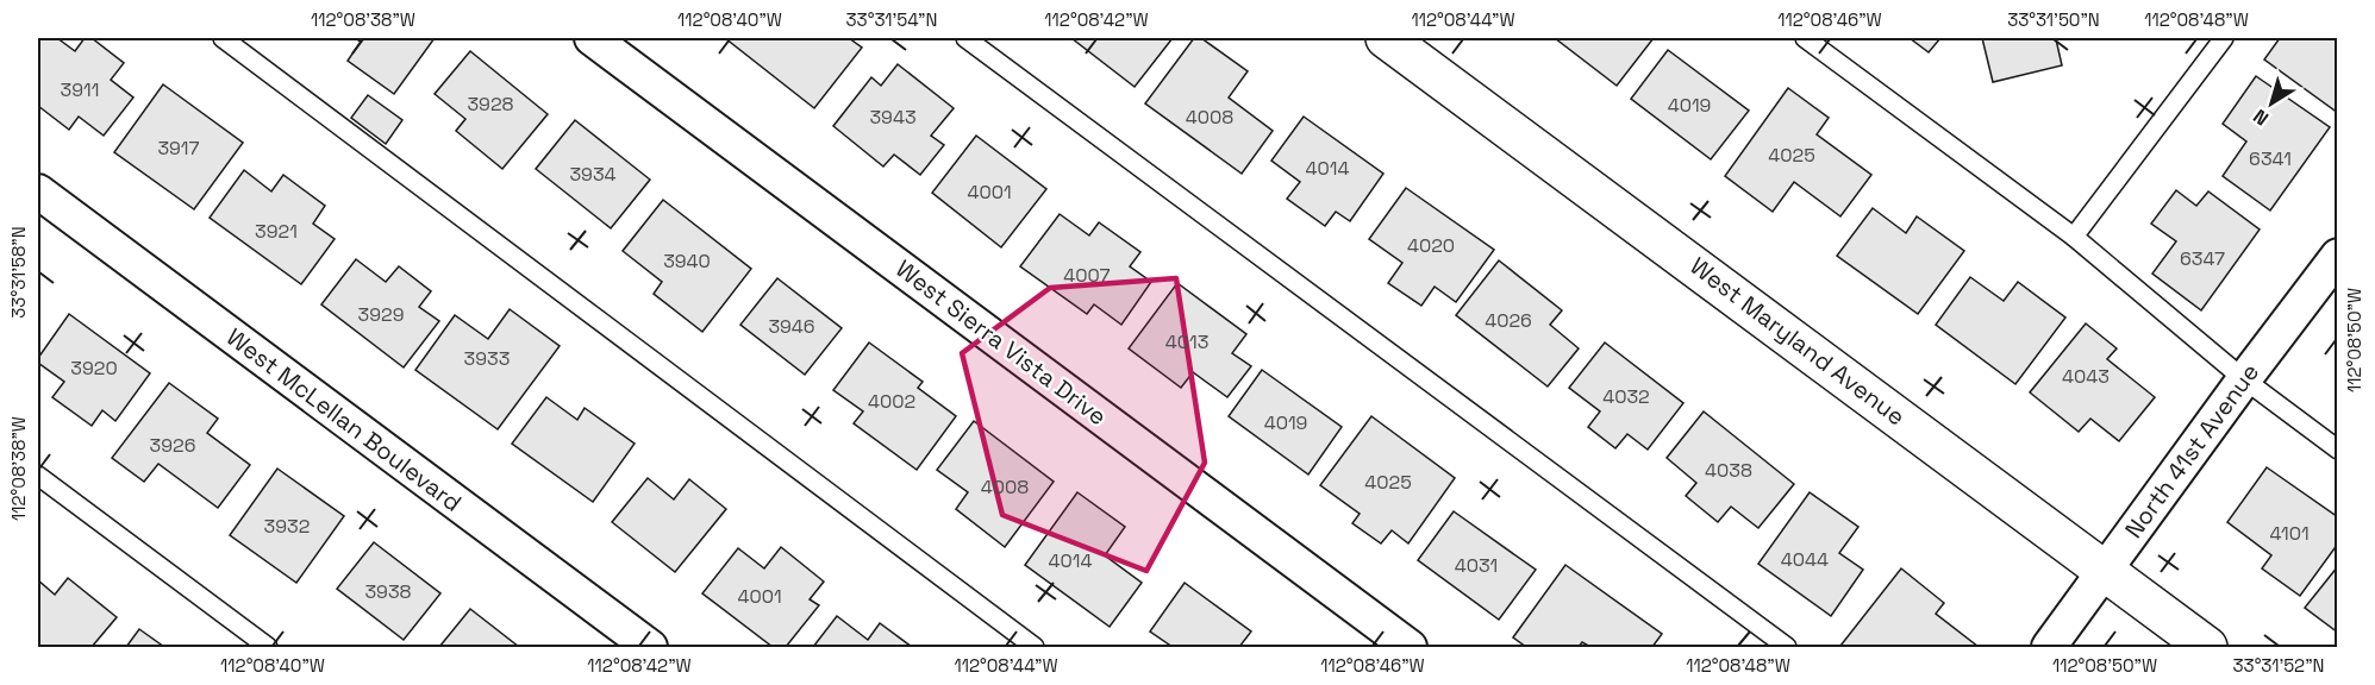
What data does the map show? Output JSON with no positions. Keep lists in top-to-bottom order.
{
  "streets": {
    "street": [
      "West Maryland Avenue",
      "West Sierra Vista Drive",
      "West McLellan Boulevard",
      "North 41st Avenue"
    ]
  },
  "crossings": [
    ["West Maryland Avenue", "North 41st Avenue"]
  ],
  "house_numbers": [
    "3911",
    "3928",
    "4019",
    "3943",
    "4008",
    "3917",
    "4025",
    "6341",
    "4014",
    "3934",
    "4001",
    "3921",
    "4020",
    "6347",
    "3940",
    "4007",
    "3929",
    "4026",
    "3946",
    "4013",
    "3933",
    "3920",
    "4043",
    "4032",
    "4002",
    "4019",
    "3926",
    "4038",
    "4025",
    "4008",
    "3932",
    "4101",
    "4044",
    "4014",
    "4031",
    "3938",
    "4001"
  ],
  "north": "bottom left",
  "coordinates": [
    "112°08'38\"W",
    "112°08'40\"W",
    "33°31'54\"N",
    "112°08'42\"W",
    "112°08'44\"W",
    "112°08'46\"W",
    "33°31'50\"N",
    "112°08'48\"W",
    "33°31'58\"N",
    "112°08'50\"W",
    "33°31'52\"N"
  ]
}
